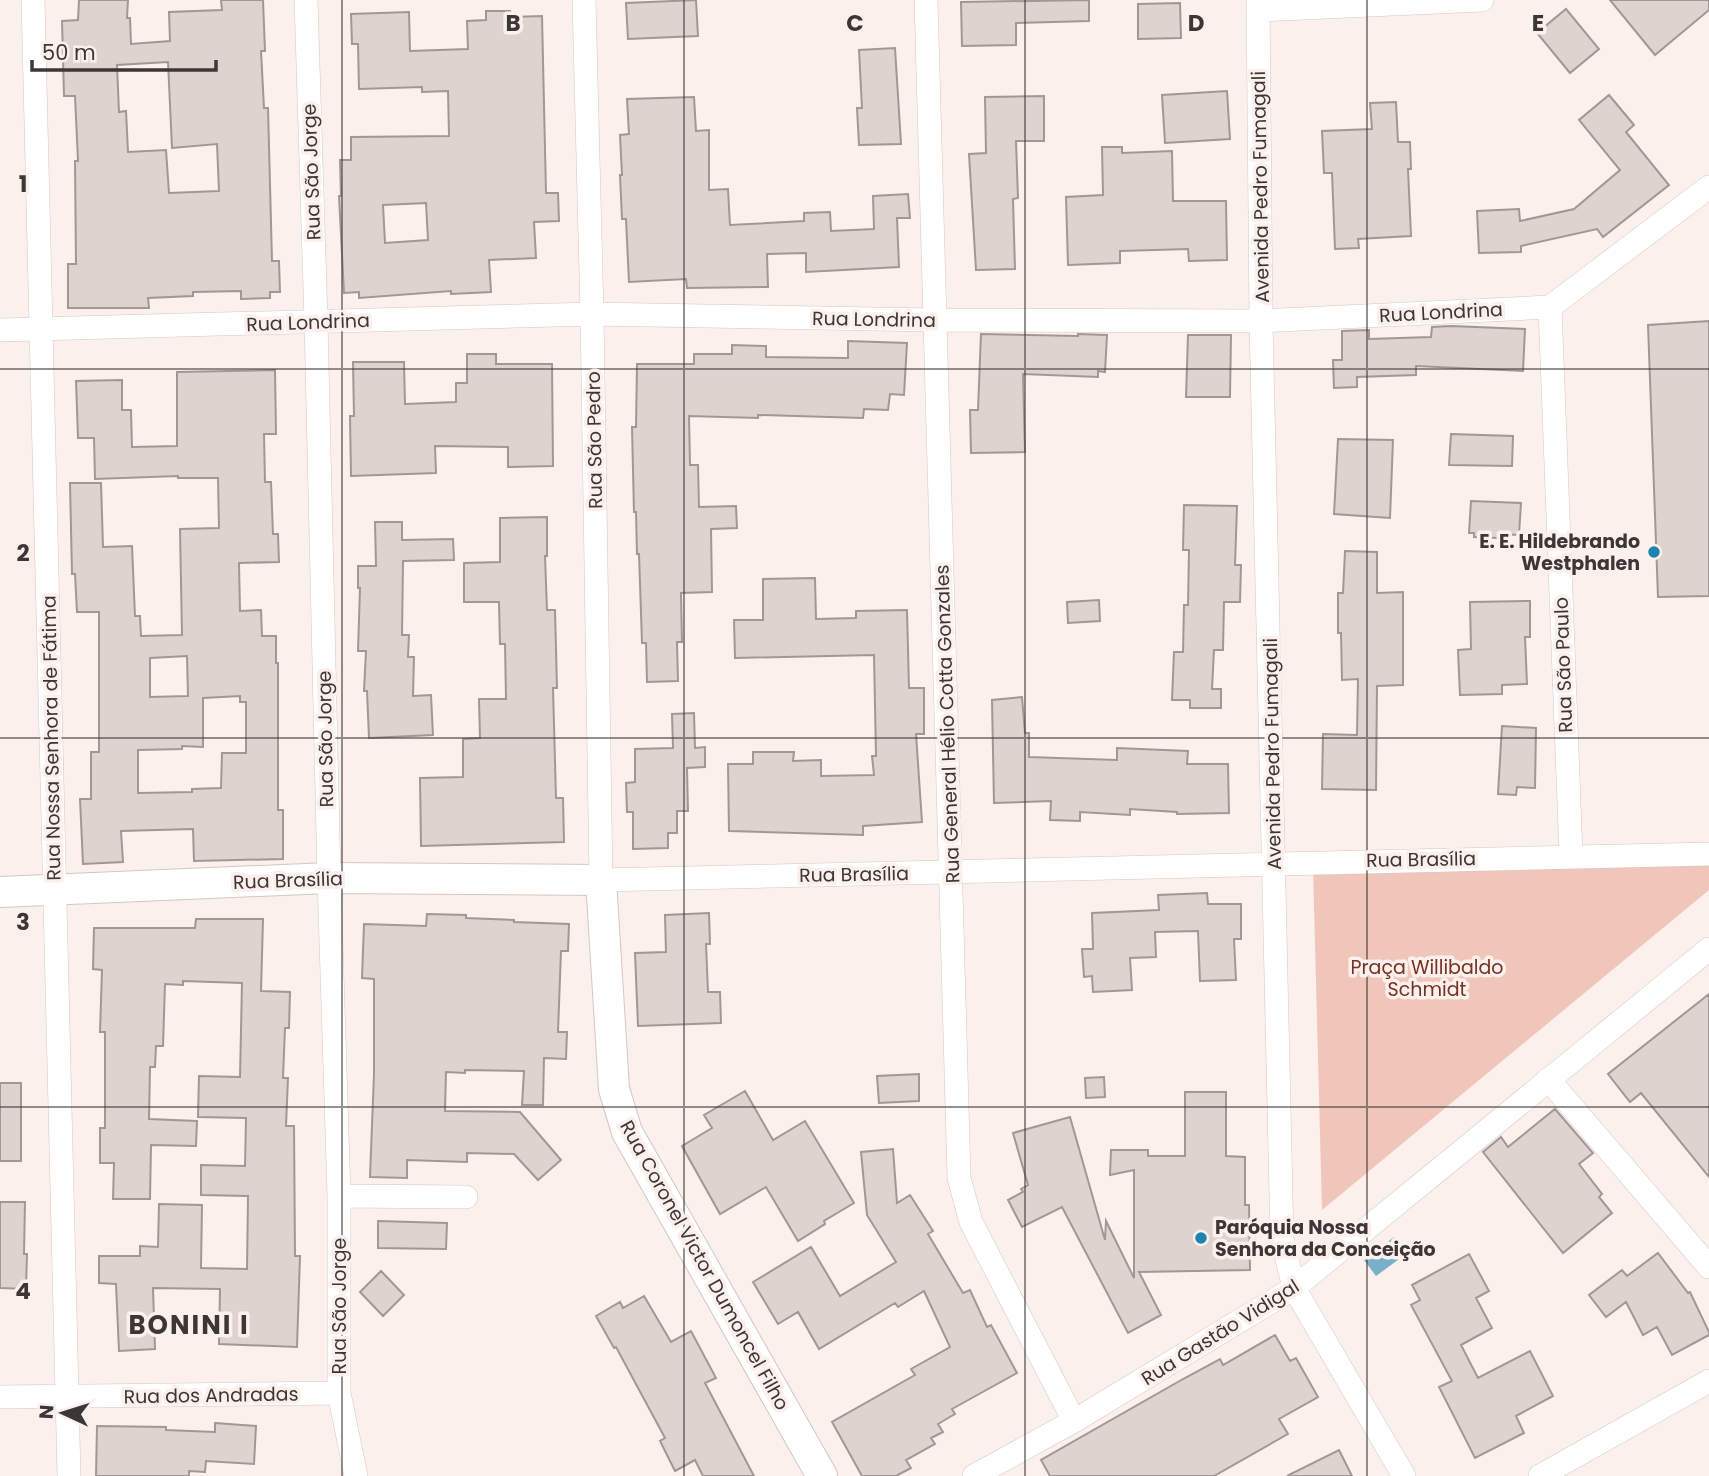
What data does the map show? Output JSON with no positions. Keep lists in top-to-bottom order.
{
  "streets": {
    "street": [
      "Rua São Jorge",
      "Avenida Pedro Fumagali",
      "Rua Londrina",
      "Rua São Pedro",
      "Rua São Paulo",
      "Rua General Hélio Cotta Gonzales",
      "Rua Nossa Senhora de Fátima",
      "Rua Brasília",
      "Rua Coronel Victor Dumoncel Filho",
      "Rua Gastão Vidigal",
      "Rua dos Andradas"
    ]
  },
  "crossings": [
    ["Rua São Jorge", "Rua Londrina"],
    ["Rua São Jorge", "Rua Brasília"],
    ["Rua São Jorge", "Rua dos Andradas"],
    ["Avenida Pedro Fumagali", "Rua Londrina"],
    ["Avenida Pedro Fumagali", "Rua Brasília"],
    ["Avenida Pedro Fumagali", "Rua Gastão Vidigal"],
    ["Rua Londrina", "Rua São Pedro"],
    ["Rua Londrina", "Rua São Paulo"],
    ["Rua Londrina", "Rua General Hélio Cotta Gonzales"],
    ["Rua Londrina", "Rua Nossa Senhora de Fátima"],
    ["Rua São Pedro", "Rua Brasília"],
    ["Rua São Pedro", "Rua Coronel Victor Dumoncel Filho"],
    ["Rua São Paulo", "Rua Brasília"],
    ["Rua General Hélio Cotta Gonzales", "Rua Brasília"],
    ["Rua General Hélio Cotta Gonzales", "Rua Gastão Vidigal"],
    ["Rua Nossa Senhora de Fátima", "Rua Brasília"],
    ["Rua Nossa Senhora de Fátima", "Rua dos Andradas"],
    ["Rua Brasília", "Rua Coronel Victor Dumoncel Filho"]
  ],
  "districts": ["BONINI I"],
  "parks": ["Praça Willibaldo Schmidt"],
  "places": ["E. E. Hildebrando Westphalen", "Paróquia Nossa Senhora da Conceição"],
  "scale_bar": "50 m",
  "north": "left",
  "grid": {
    "columns": [
      "B",
      "C",
      "D",
      "E"
    ],
    "rows": [
      "1",
      "2",
      "3",
      "4"
    ]
  }
}
